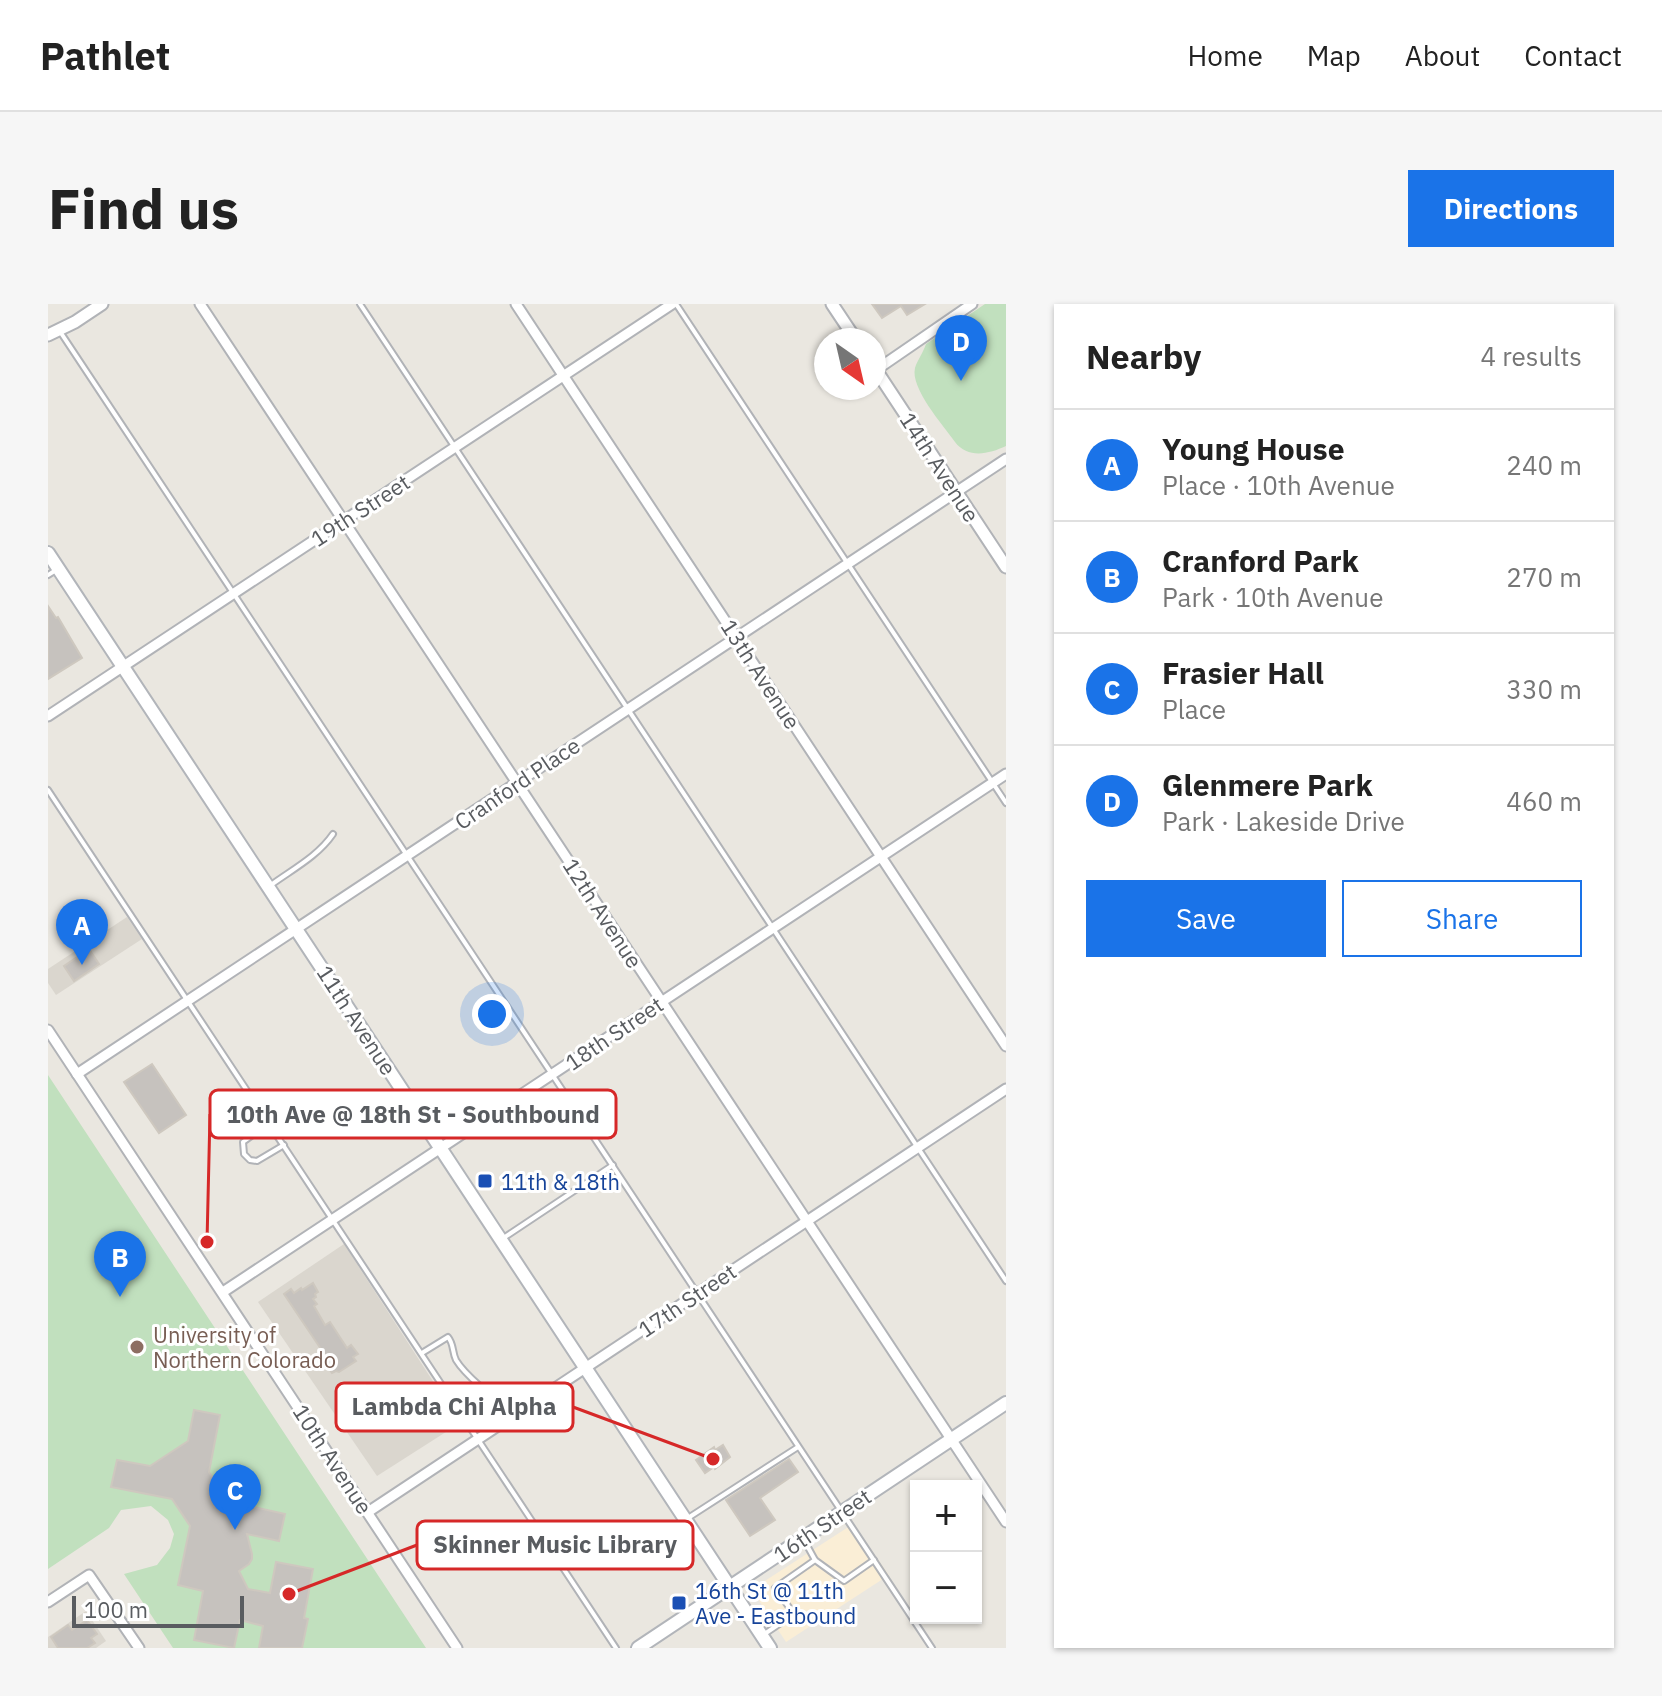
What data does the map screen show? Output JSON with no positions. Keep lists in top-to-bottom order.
{
  "streets": {
    "main road": ["11th Avenue", "16th Street"],
    "street": [
      "14th Avenue",
      "19th Street",
      "13th Avenue",
      "Cranford Place",
      "12th Avenue",
      "18th Street",
      "17th Street",
      "10th Avenue"
    ]
  },
  "crossings": [
    ["14th Avenue", "Cranford Place"],
    ["19th Street", "13th Avenue"],
    ["19th Street", "12th Avenue"],
    ["19th Street", "11th Avenue"],
    ["13th Avenue", "Cranford Place"],
    ["13th Avenue", "18th Street"],
    ["Cranford Place", "12th Avenue"],
    ["Cranford Place", "11th Avenue"],
    ["Cranford Place", "10th Avenue"],
    ["12th Avenue", "18th Street"],
    ["12th Avenue", "17th Street"],
    ["12th Avenue", "16th Street"],
    ["11th Avenue", "18th Street"],
    ["11th Avenue", "17th Street"],
    ["11th Avenue", "16th Street"],
    ["18th Street", "10th Avenue"],
    ["17th Street", "10th Avenue"]
  ],
  "places": {
    "transit": ["11th & 18th", "16th St @ 11th Ave - Eastbound"],
    "other": [
      "10th Ave @ 18th St - Southbound",
      "University of Northern Colorado",
      "Lambda Chi Alpha",
      "Skinner Music Library"
    ]
  },
  "scale_bar": "100 m",
  "north": "bottom right",
  "page": {
    "header": "Pathlet",
    "nav": [
      "Home",
      "Map",
      "About",
      "Contact"
    ],
    "buttons": [
      "Directions",
      ["Save", "Share"]
    ],
    "title": "Find us",
    "heading": ["Nearby", "4 results"],
    "pins": [
      "D",
      "A",
      "B",
      "C"
    ],
    "list": [
      {
        "mark": "A",
        "name": "Young House",
        "note": "Place · 10th Avenue",
        "value": "240 m"
      },
      {
        "mark": "B",
        "name": "Cranford Park",
        "note": "Park · 10th Avenue",
        "value": "270 m"
      },
      {
        "mark": "C",
        "name": "Frasier Hall",
        "note": "Place",
        "value": "330 m"
      },
      {
        "mark": "D",
        "name": "Glenmere Park",
        "note": "Park · Lakeside Drive",
        "value": "460 m"
      }
    ],
    "map_buttons": ["+", "−"],
    "scale": "100 m"
  }
}
